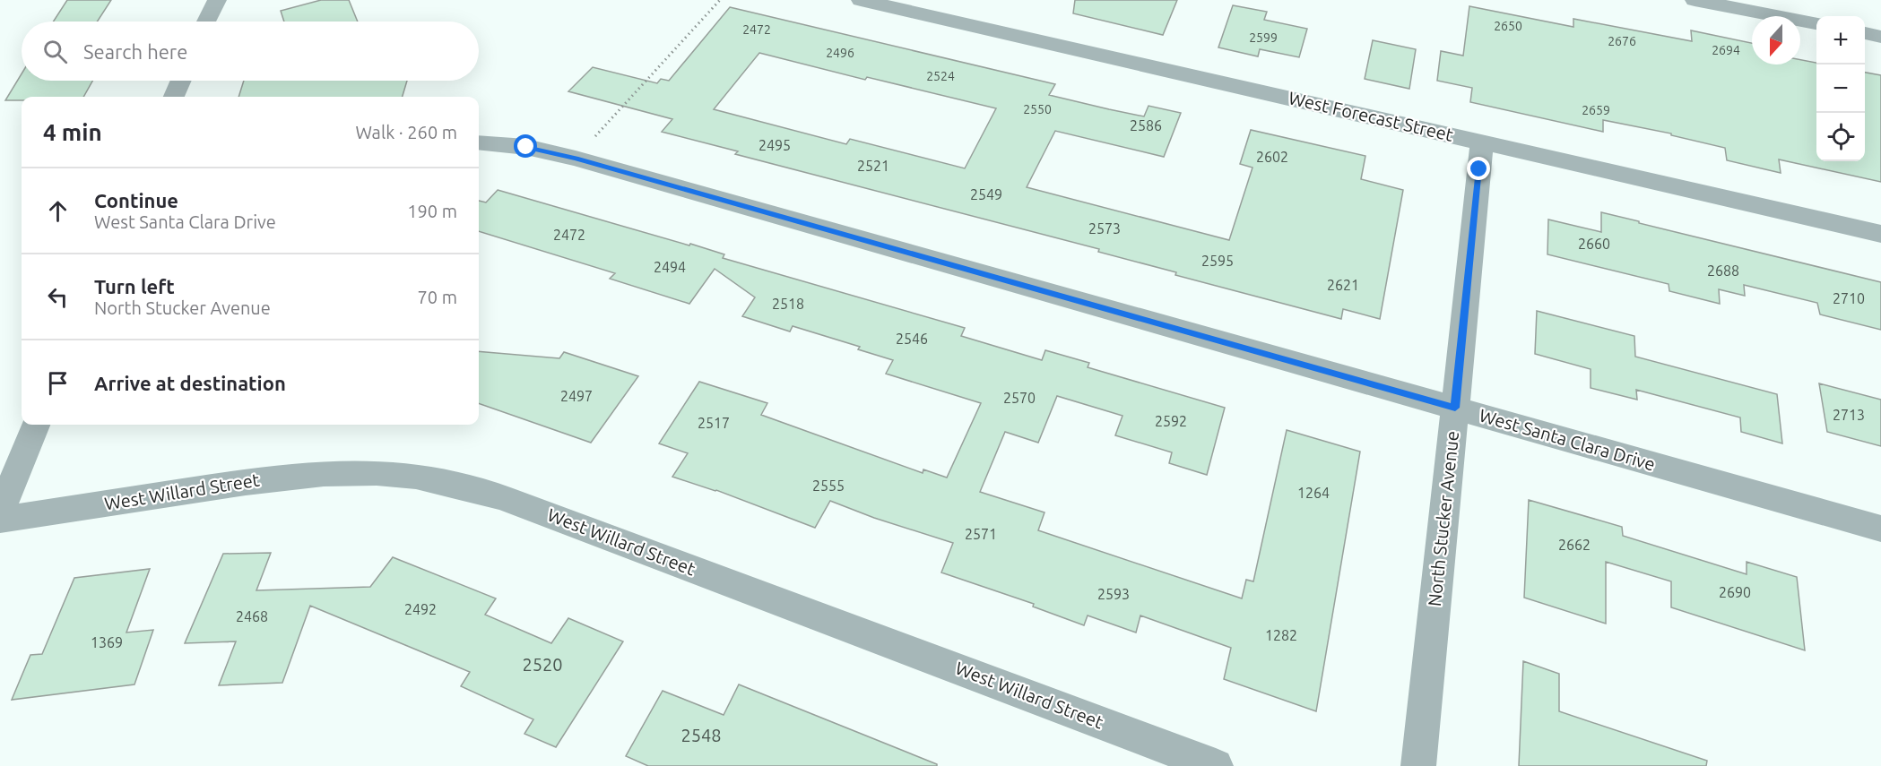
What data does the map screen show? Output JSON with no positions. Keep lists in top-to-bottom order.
{
  "streets": {
    "street": [
      "West Forecast Street",
      "West Santa Clara Drive",
      "West Willard Street",
      "North Stucker Avenue"
    ]
  },
  "crossings": [
    ["West Forecast Street", "North Stucker Avenue"],
    ["West Santa Clara Drive", "North Stucker Avenue"]
  ],
  "house_numbers": [
    "2650",
    "2472",
    "2599",
    "2676",
    "2694",
    "2496",
    "2524",
    "2550",
    "2659",
    "2586",
    "2495",
    "2602",
    "2521",
    "2549",
    "2573",
    "2472",
    "2660",
    "2595",
    "2494",
    "2688",
    "2621",
    "2710",
    "2518",
    "2546",
    "2497",
    "2570",
    "2713",
    "2592",
    "2517",
    "2555",
    "1264",
    "2571",
    "2662",
    "2690",
    "2593",
    "2492",
    "2468",
    "1282",
    "1369",
    "2520",
    "2548"
  ],
  "north": "bottom",
  "page": {
    "map_buttons": ["+", "−"],
    "search": "Search here",
    "heading": ["4 min", "Walk · 260 m"],
    "list": [
      ["Continue", "West Santa Clara Drive", "190 m"],
      ["Turn left", "North Stucker Avenue", "70 m"],
      "Arrive at destination"
    ]
  }
}
